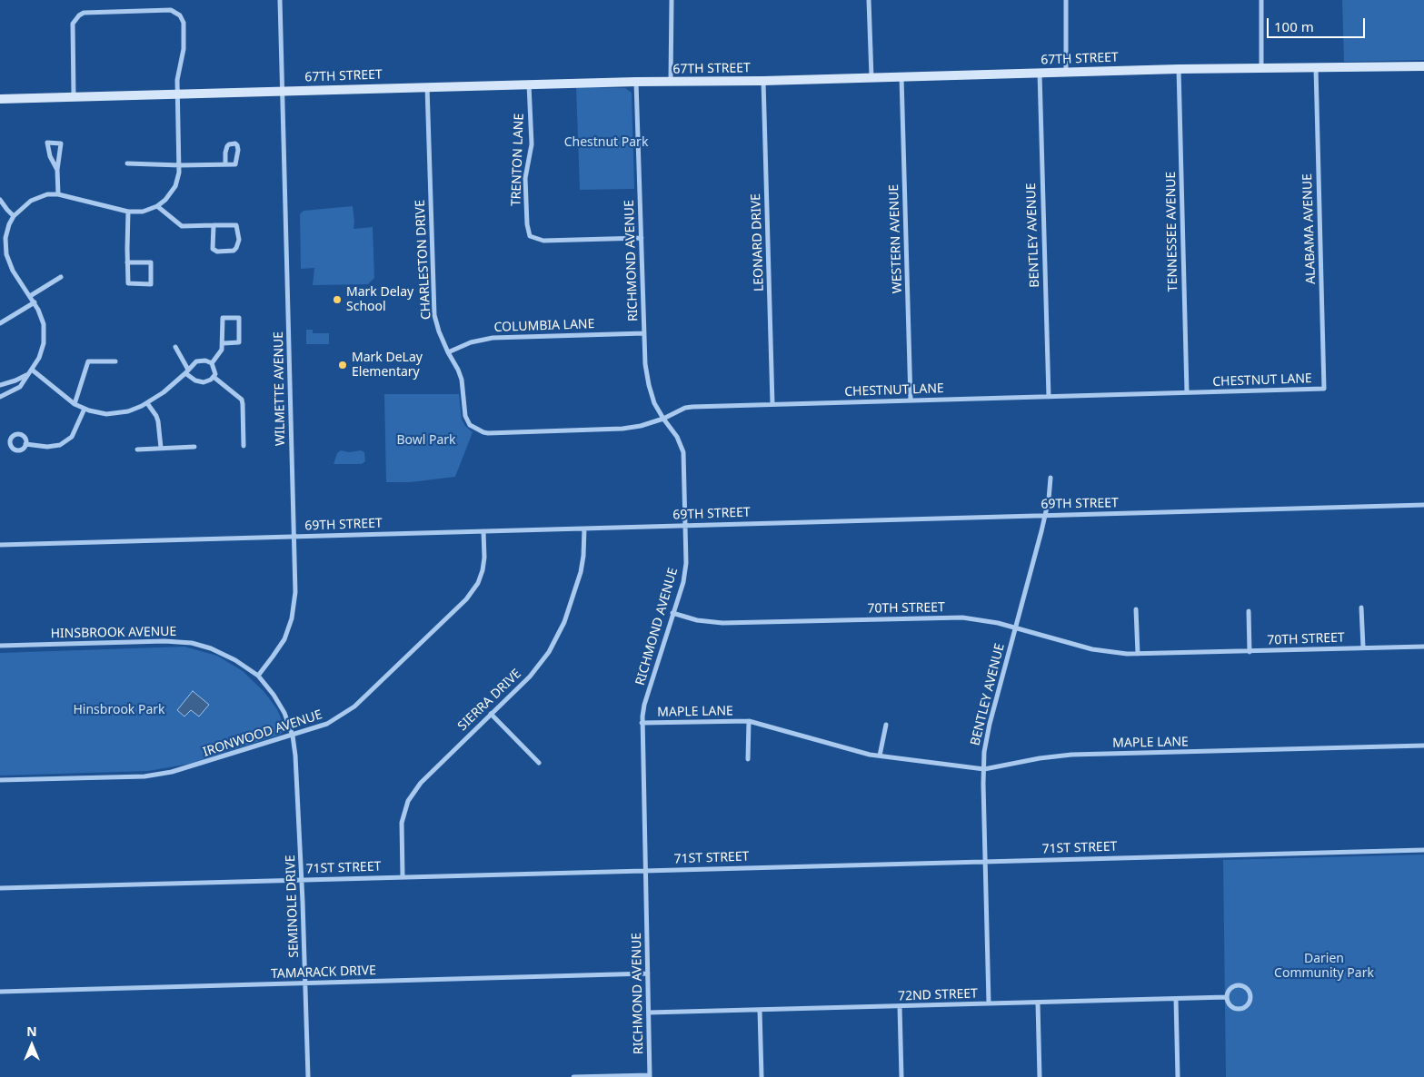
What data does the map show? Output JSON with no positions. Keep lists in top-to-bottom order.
{
  "streets": {
    "street": [
      "67TH STREET",
      "TRENTON LANE",
      "ALABAMA AVENUE",
      "TENNESSEE AVENUE",
      "BENTLEY AVENUE",
      "WESTERN AVENUE",
      "LEONARD DRIVE",
      "CHARLESTON DRIVE",
      "RICHMOND AVENUE",
      "COLUMBIA LANE",
      "CHESTNUT LANE",
      "WILMETTE AVENUE",
      "69TH STREET",
      "70TH STREET",
      "HINSBROOK AVENUE",
      "SIERRA DRIVE",
      "MAPLE LANE",
      "IRONWOOD AVENUE",
      "71ST STREET",
      "SEMINOLE DRIVE",
      "TAMARACK DRIVE",
      "72ND STREET"
    ]
  },
  "crossings": [
    ["67TH STREET", "TRENTON LANE"],
    ["67TH STREET", "ALABAMA AVENUE"],
    ["67TH STREET", "TENNESSEE AVENUE"],
    ["67TH STREET", "BENTLEY AVENUE"],
    ["67TH STREET", "WESTERN AVENUE"],
    ["67TH STREET", "LEONARD DRIVE"],
    ["67TH STREET", "CHARLESTON DRIVE"],
    ["67TH STREET", "RICHMOND AVENUE"],
    ["67TH STREET", "WILMETTE AVENUE"],
    ["TRENTON LANE", "RICHMOND AVENUE"],
    ["ALABAMA AVENUE", "CHESTNUT LANE"],
    ["TENNESSEE AVENUE", "CHESTNUT LANE"],
    ["BENTLEY AVENUE", "CHESTNUT LANE"],
    ["BENTLEY AVENUE", "69TH STREET"],
    ["BENTLEY AVENUE", "70TH STREET"],
    ["BENTLEY AVENUE", "MAPLE LANE"],
    ["BENTLEY AVENUE", "71ST STREET"],
    ["BENTLEY AVENUE", "72ND STREET"],
    ["WESTERN AVENUE", "CHESTNUT LANE"],
    ["LEONARD DRIVE", "CHESTNUT LANE"],
    ["CHARLESTON DRIVE", "COLUMBIA LANE"],
    ["CHARLESTON DRIVE", "CHESTNUT LANE"],
    ["RICHMOND AVENUE", "COLUMBIA LANE"],
    ["RICHMOND AVENUE", "CHESTNUT LANE"],
    ["RICHMOND AVENUE", "69TH STREET"],
    ["RICHMOND AVENUE", "70TH STREET"],
    ["RICHMOND AVENUE", "MAPLE LANE"],
    ["RICHMOND AVENUE", "71ST STREET"],
    ["RICHMOND AVENUE", "TAMARACK DRIVE"],
    ["RICHMOND AVENUE", "72ND STREET"],
    ["WILMETTE AVENUE", "69TH STREET"],
    ["WILMETTE AVENUE", "HINSBROOK AVENUE"],
    ["69TH STREET", "SIERRA DRIVE"],
    ["69TH STREET", "IRONWOOD AVENUE"],
    ["HINSBROOK AVENUE", "IRONWOOD AVENUE"],
    ["HINSBROOK AVENUE", "SEMINOLE DRIVE"],
    ["SIERRA DRIVE", "71ST STREET"],
    ["IRONWOOD AVENUE", "SEMINOLE DRIVE"],
    ["71ST STREET", "SEMINOLE DRIVE"],
    ["SEMINOLE DRIVE", "TAMARACK DRIVE"]
  ],
  "parks": [
    "Chestnut Park",
    "Bowl Park",
    "Hinsbrook Park",
    "Darien Community Park"
  ],
  "places": ["Mark Delay School", "Mark DeLay Elementary"],
  "scale_bar": "100 m",
  "north": "top"
}
